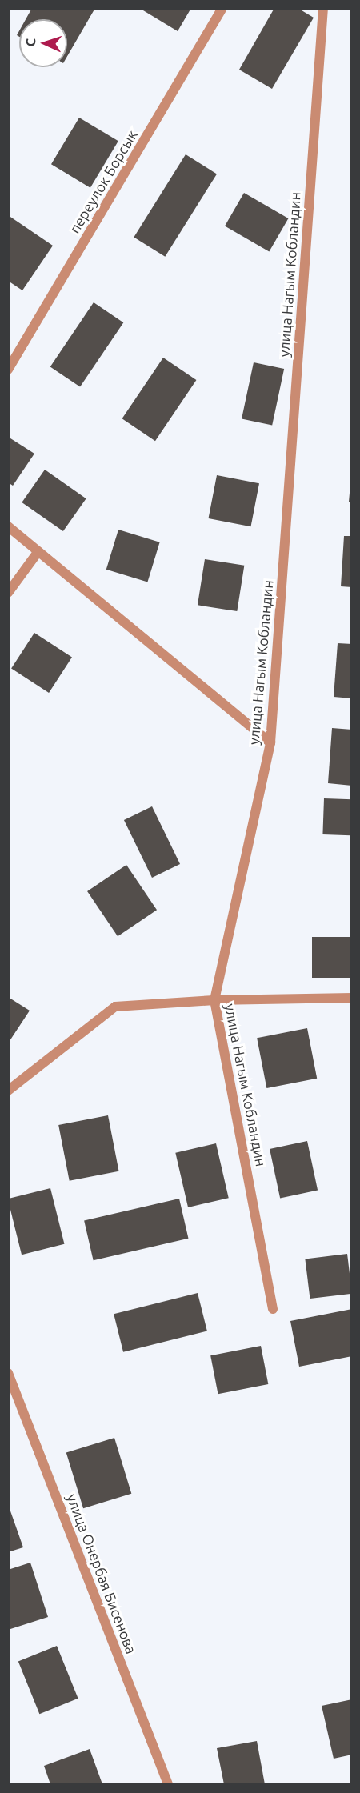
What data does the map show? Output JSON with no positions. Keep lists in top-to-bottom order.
{
  "streets": {
    "street": ["переулок Борсык", "улица Нагым Кобландин", "улица Онербая Бисенова"]
  },
  "north": "left"
}
